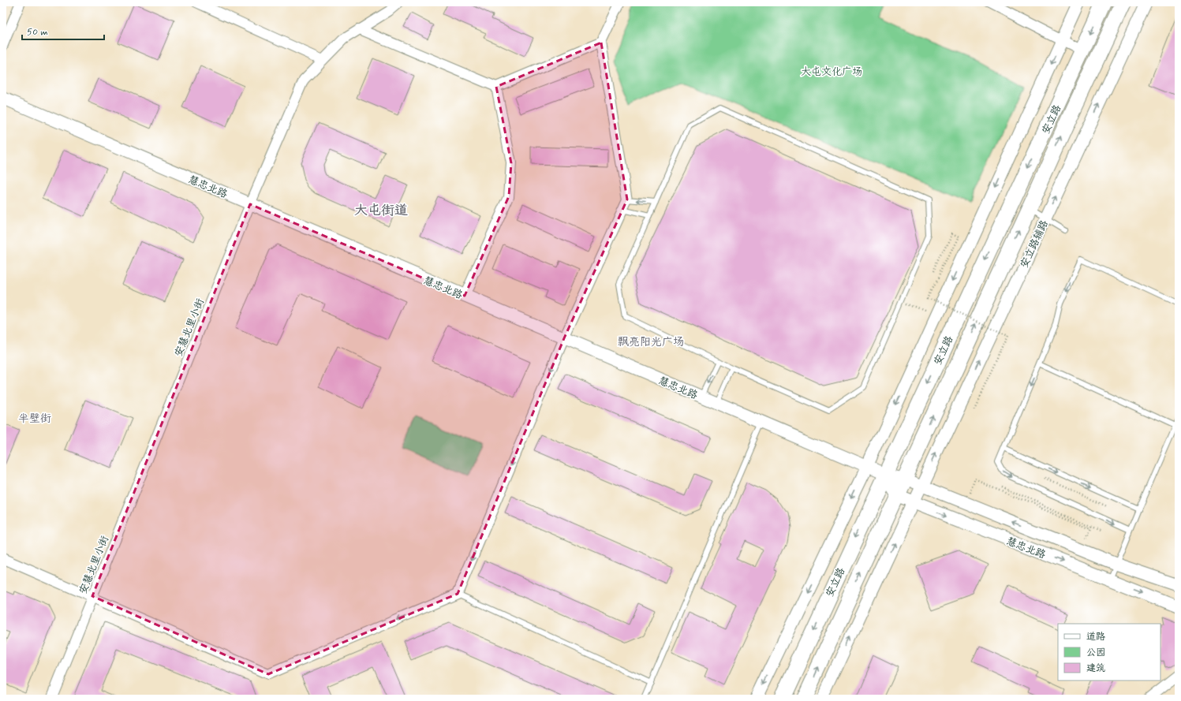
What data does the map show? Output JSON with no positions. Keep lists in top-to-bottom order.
{
  "streets": {
    "main road": ["安立路"],
    "street": ["慧忠北路", "安立路辅路", "安慧北里小街"]
  },
  "crossings": [
    ["安立路", "慧忠北路"],
    ["慧忠北路", "安立路辅路"],
    ["慧忠北路", "安慧北里小街"]
  ],
  "districts": ["大屯街道", "飘亮阳光广场", "半壁街"],
  "parks": ["大屯文化广场"],
  "legend": ["道路", "公园", "建筑"],
  "scale_bar": "50 m"
}
